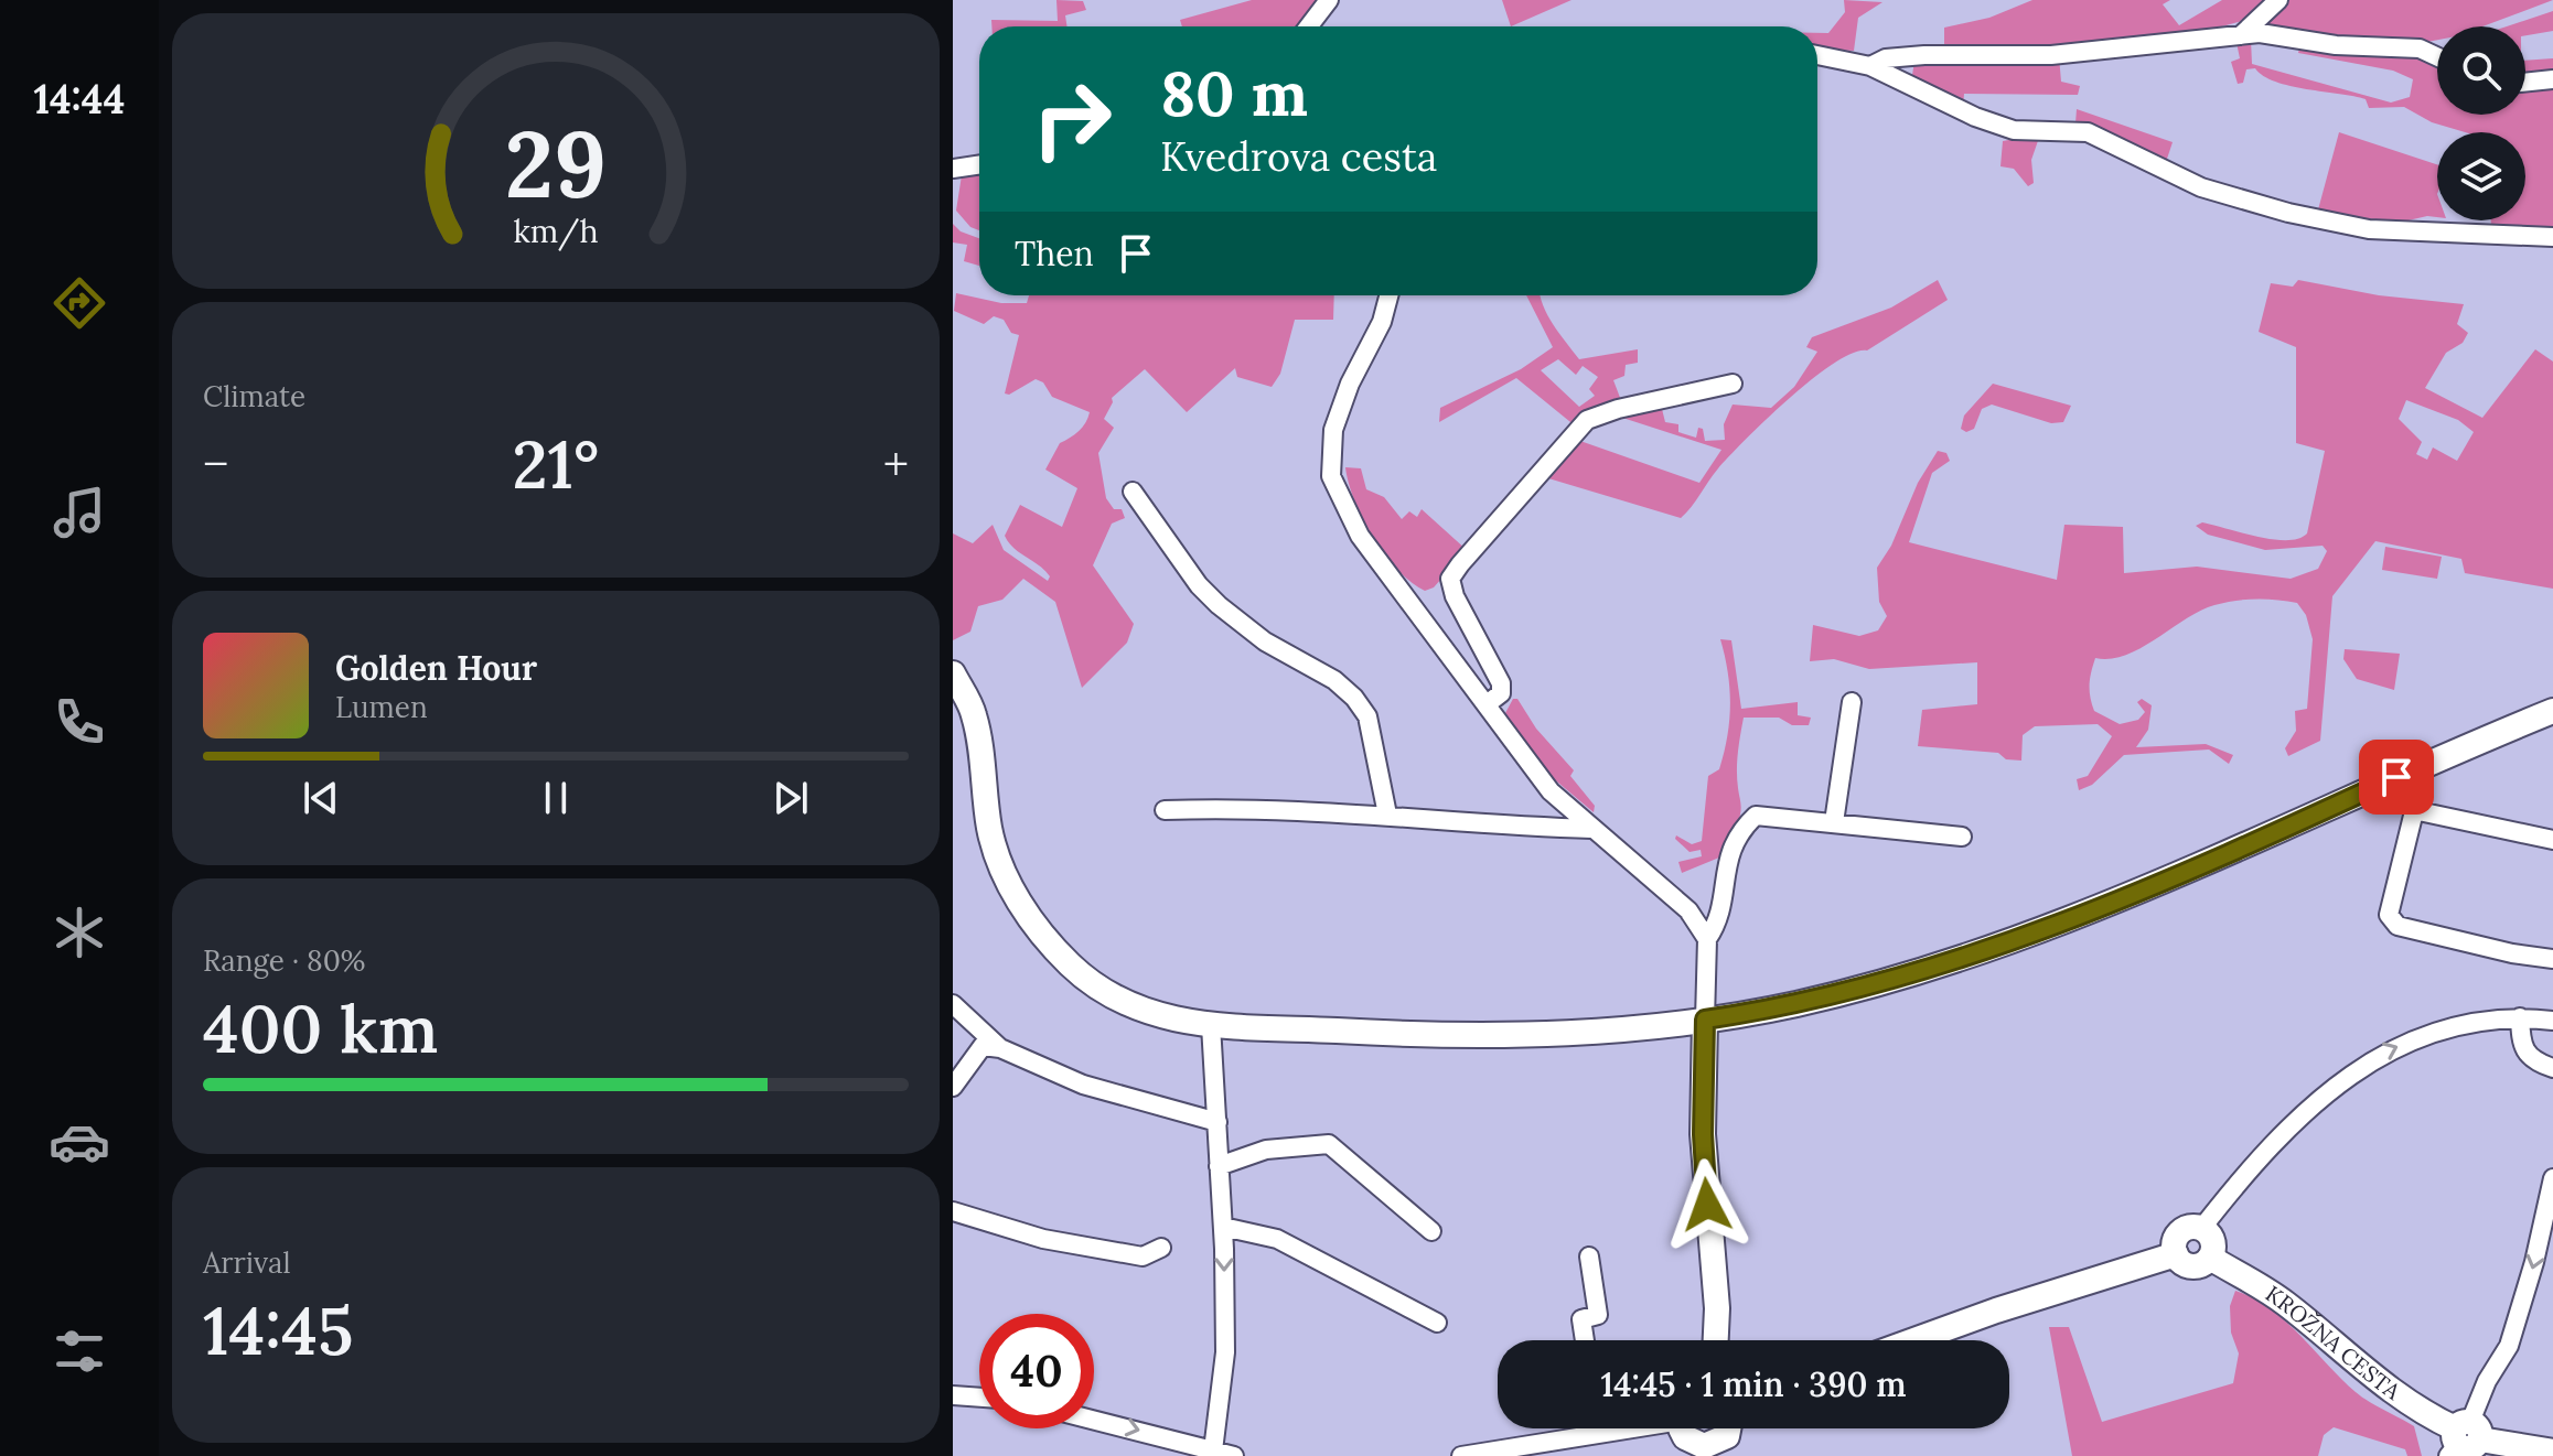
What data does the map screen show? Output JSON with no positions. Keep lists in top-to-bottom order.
{
  "streets": {
    "street": ["KROŽNA CESTA"]
  },
  "page": {
    "tabs": "14:44",
    "turn": ["80 m", "Kvedrova cesta"],
    "then": "Then",
    "tile": [
      "Climate",
      ["Range · 80%", "400 km"],
      ["Arrival", "14:45"]
    ],
    "heat": ["−", "21°", "+"],
    "song": ["Golden Hour", "Lumen"],
    "limit": "40",
    "trip": "14:45 · 1 min · 390 m",
    "gauge": ["29", "km/h"]
  }
}
